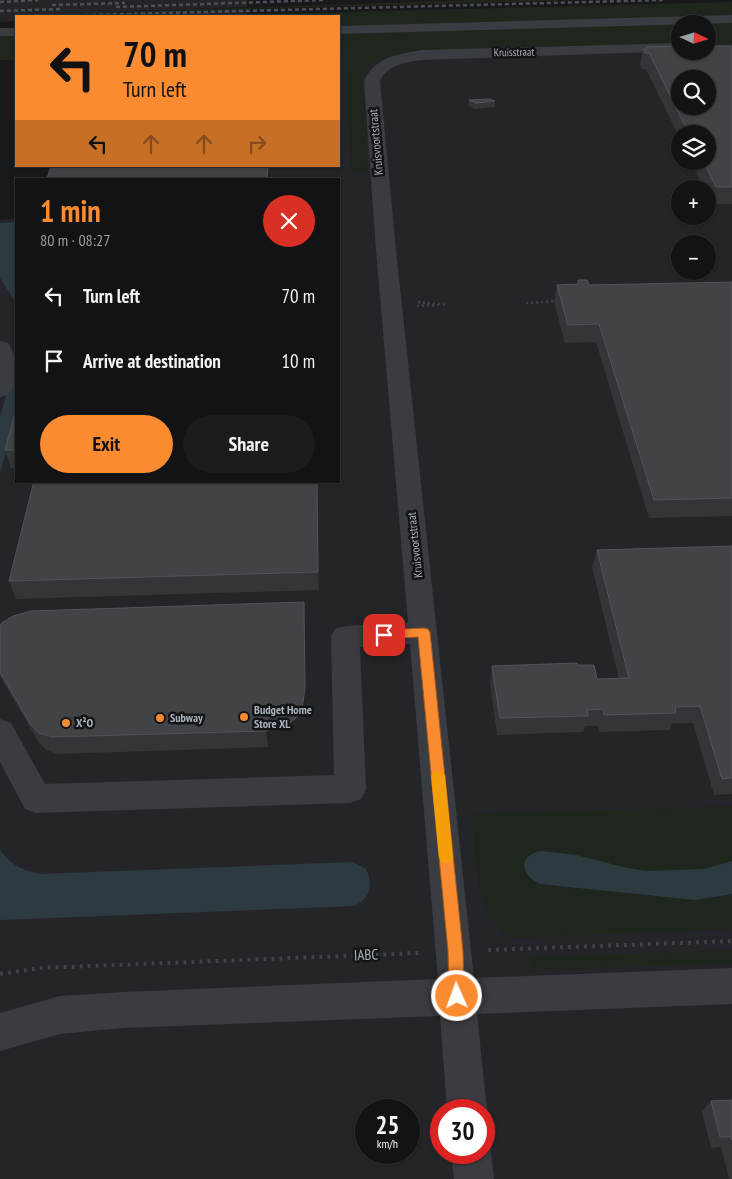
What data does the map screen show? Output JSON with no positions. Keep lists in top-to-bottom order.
{
  "streets": {
    "street": ["Kruisstraat", "Kruisvoortstraat"],
    "path": ["IABC"]
  },
  "crossings": [
    ["Kruisstraat", "Kruisvoortstraat"],
    ["Kruisvoortstraat", "IABC"]
  ],
  "places": ["Budget Home Store XL", "Subway", "X²O"],
  "north": "right",
  "page": {
    "map_buttons": ["+", "−"],
    "turn": ["70 m", "Turn left"],
    "heading": ["1 min", "80 m · 08:27"],
    "list": [
      {
        "name": "Turn left",
        "value": "70 m"
      },
      {
        "name": "Arrive at destination",
        "value": "10 m"
      }
    ],
    "buttons": ["Exit", "Share"],
    "speed": "25 km/h",
    "limit": "30"
  }
}
